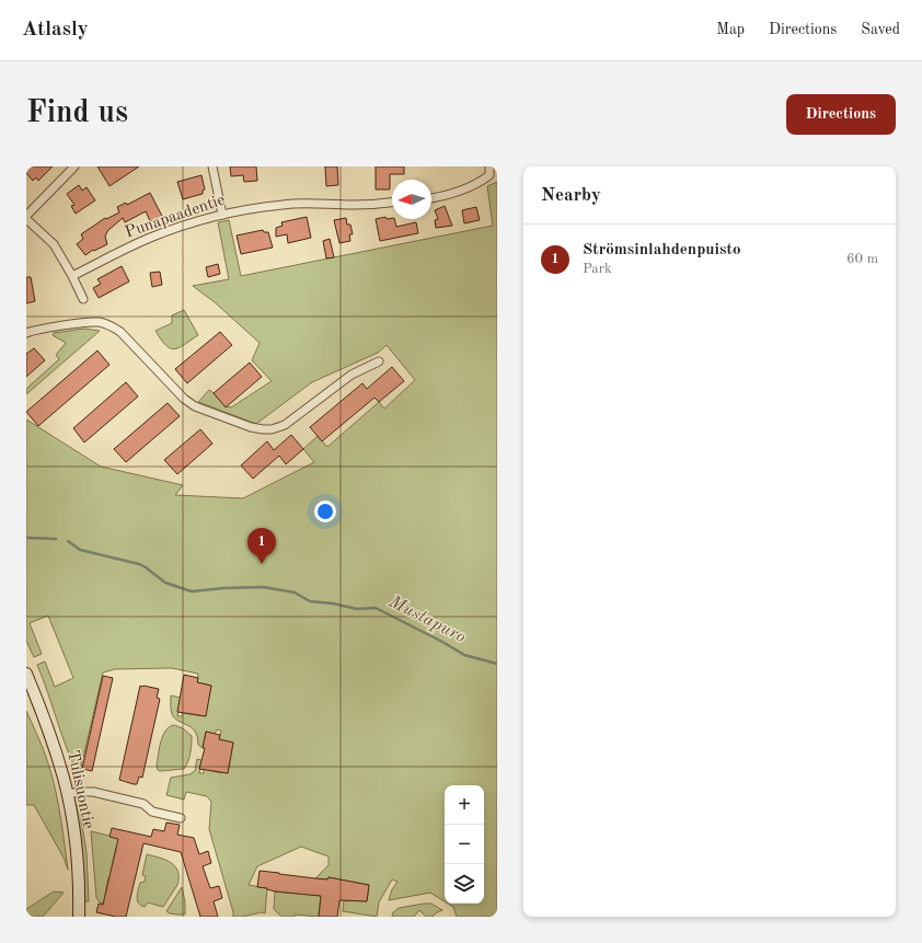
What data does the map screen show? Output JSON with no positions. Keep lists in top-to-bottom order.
{
  "streets": {
    "main road": ["Tulisuontie"],
    "street": ["Punapaadentie"]
  },
  "water": ["Mustapuro"],
  "north": "left",
  "page": {
    "header": "Atlasly",
    "nav": ["Map", "Directions", "Saved"],
    "buttons": "Directions",
    "title": "Find us",
    "heading": "Nearby",
    "list": [
      {
        "mark": "1",
        "name": "Strömsinlahdenpuisto",
        "note": "Park",
        "value": "60 m"
      }
    ],
    "pins": "1",
    "map_buttons": ["+", "−"]
  }
}
